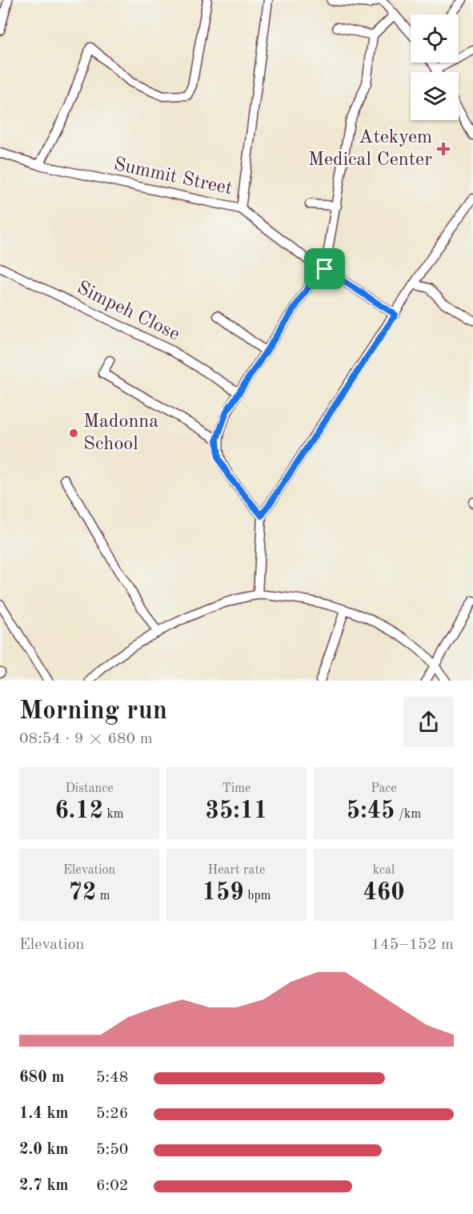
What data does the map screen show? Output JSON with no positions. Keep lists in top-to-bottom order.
{
  "streets": {
    "street": ["Summit Street", "Simpeh Close"]
  },
  "places": {
    "health": ["Atekyem Medical Center"],
    "other": ["Madonna School"]
  },
  "page": {
    "heading": ["Morning run", "08:54 · 9 × 680 m"],
    "stats": [
      ["Distance", "6.12 km"],
      ["Time", "35:11"],
      ["Pace", "5:45 /km"],
      ["Elevation", "72 m"],
      ["Heart rate", "159 bpm"],
      ["kcal", "460"]
    ],
    "chart": ["Elevation", "145–152 m"],
    "list": [
      {
        "name": "680 m",
        "note": "5:48"
      },
      {
        "name": "1.4 km",
        "note": "5:26"
      },
      {
        "name": "2.0 km",
        "note": "5:50"
      },
      {
        "name": "2.7 km",
        "note": "6:02"
      }
    ]
  }
}
